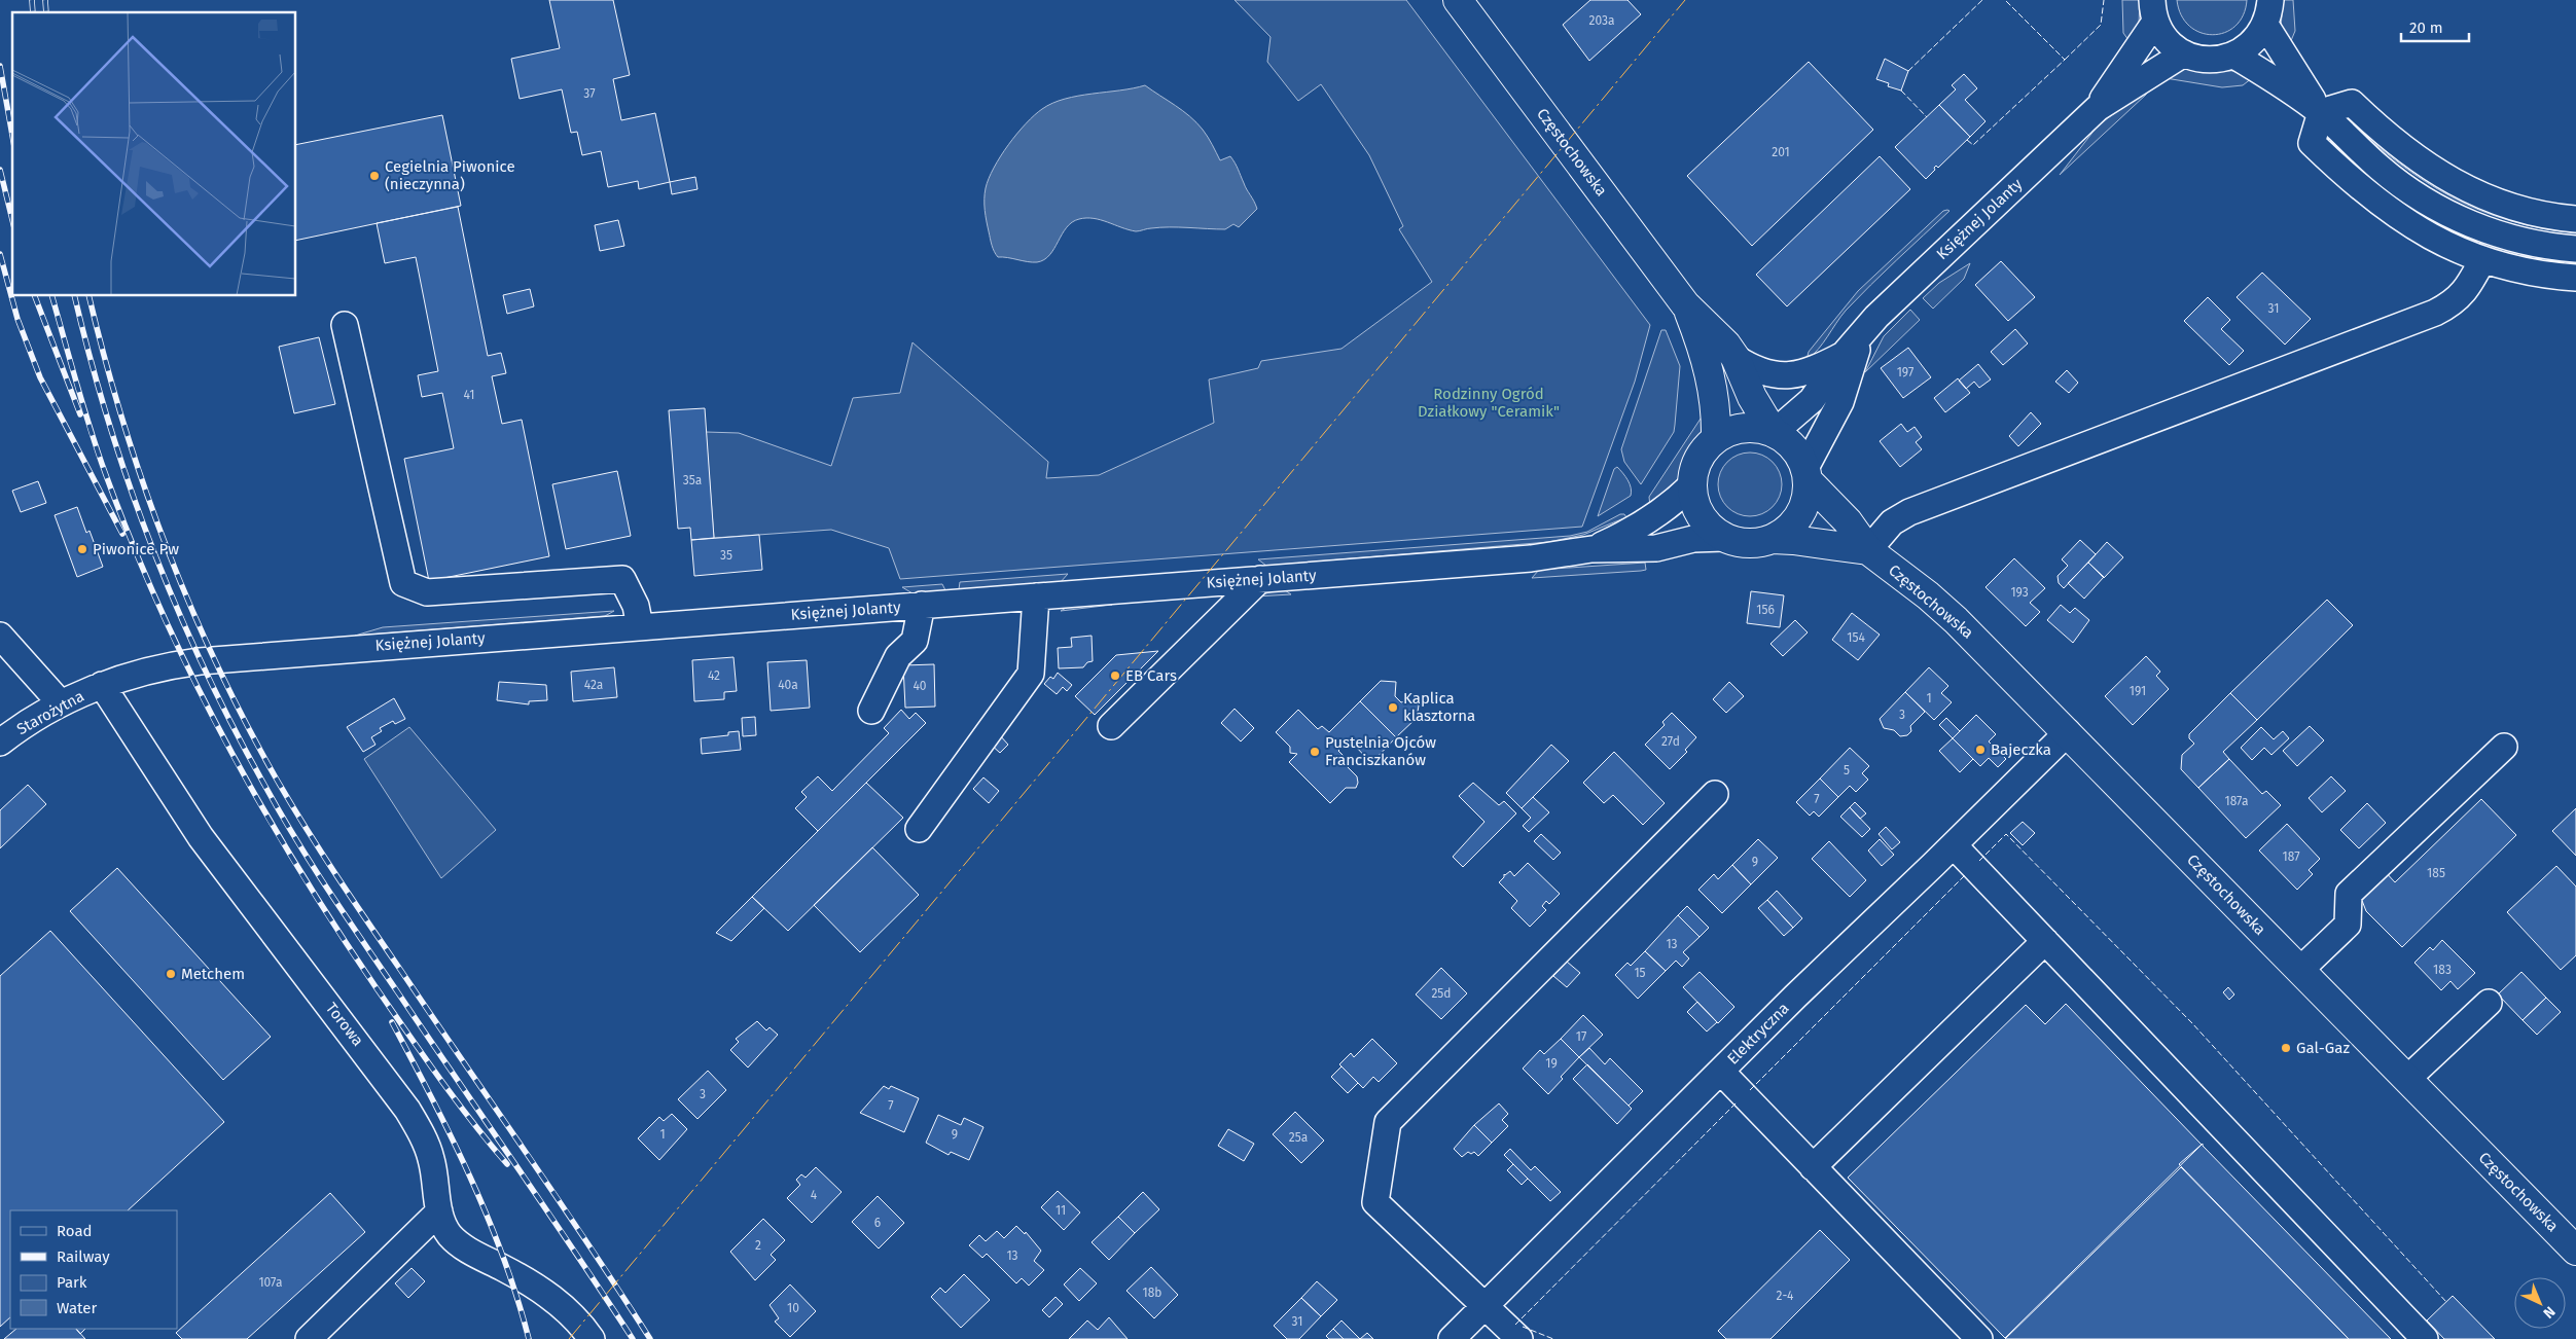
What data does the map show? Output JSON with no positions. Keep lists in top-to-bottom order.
{
  "streets": {
    "main road": ["Częstochowska"],
    "street": [
      "Księżnej Jolanty",
      "Starożytna",
      "Torowa",
      "Elektryczna"
    ]
  },
  "crossings": [
    ["Częstochowska", "Księżnej Jolanty"],
    ["Częstochowska", "Elektryczna"],
    ["Księżnej Jolanty", "Starożytna"],
    ["Księżnej Jolanty", "Torowa"],
    ["Starożytna", "Torowa"]
  ],
  "parks": ["Rodzinny Ogród Działkowy \"Ceramik\""],
  "places": [
    "Cegielnia Piwonice (nieczynna)",
    "Piwonice Pw",
    "EB Cars",
    "Kaplica klasztorna",
    "Bajeczka",
    "Pustelnia Ojców Franciszkanów",
    "Metchem",
    "Gal-Gaz"
  ],
  "house_numbers": [
    "203a",
    "37",
    "201",
    "31",
    "197",
    "41",
    "35a",
    "35",
    "193",
    "156",
    "154",
    "42",
    "42a",
    "40a",
    "40",
    "191",
    "1",
    "3",
    "27d",
    "5",
    "7",
    "187a",
    "187",
    "9",
    "185",
    "13",
    "183",
    "15",
    "25d",
    "17",
    "19",
    "3",
    "7",
    "1",
    "9",
    "25a",
    "4",
    "11",
    "6",
    "2",
    "13",
    "107a",
    "18b",
    "2-4",
    "10",
    "31"
  ],
  "legend": [
    "Road",
    "Railway",
    "Park",
    "Water"
  ],
  "scale_bar": "20 m",
  "north": "bottom right"
}
